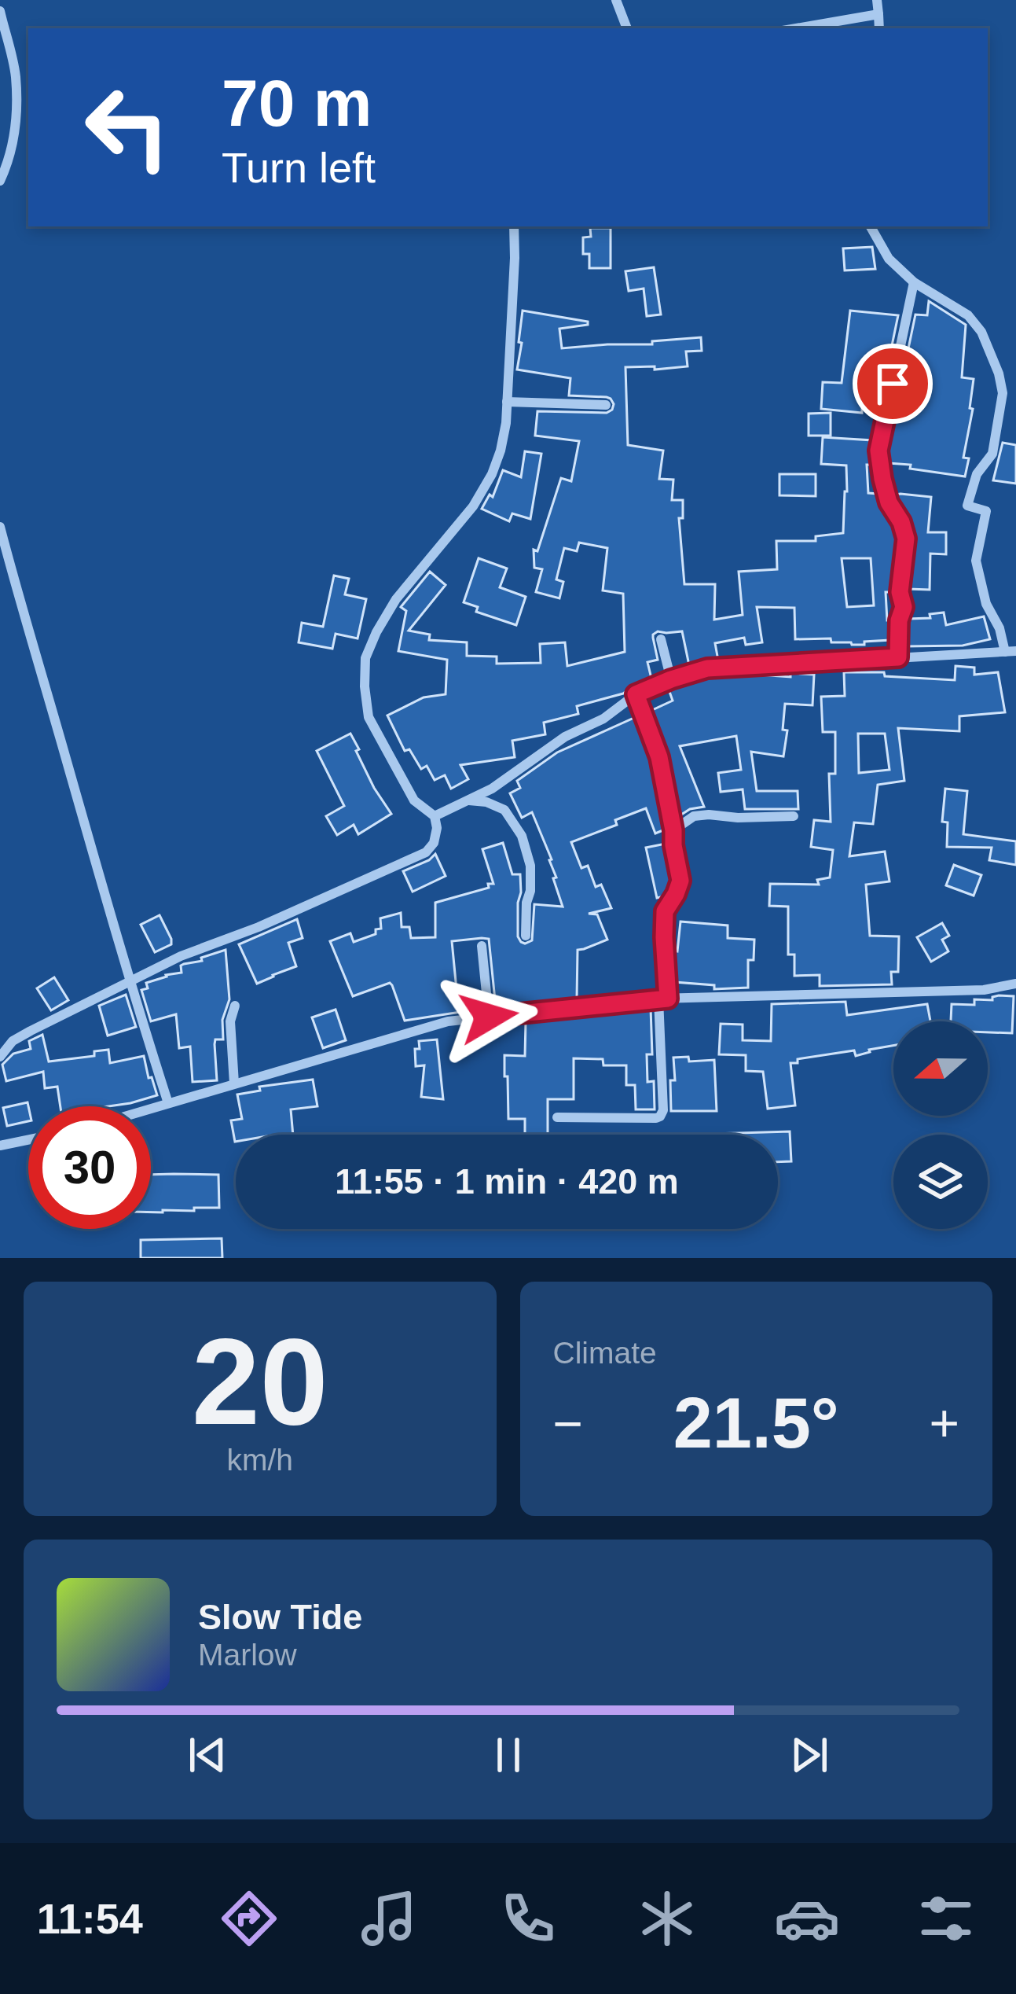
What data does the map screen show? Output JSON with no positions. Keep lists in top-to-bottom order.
{
  "north": "left",
  "page": {
    "turn": ["70 m", "Turn left"],
    "limit": "30",
    "trip": "11:55 · 1 min · 420 m",
    "tile": [
      ["20", "km/h"],
      "Climate"
    ],
    "heat": ["−", "21.5°", "+"],
    "song": ["Slow Tide", "Marlow"],
    "tabs": "11:54"
  }
}
